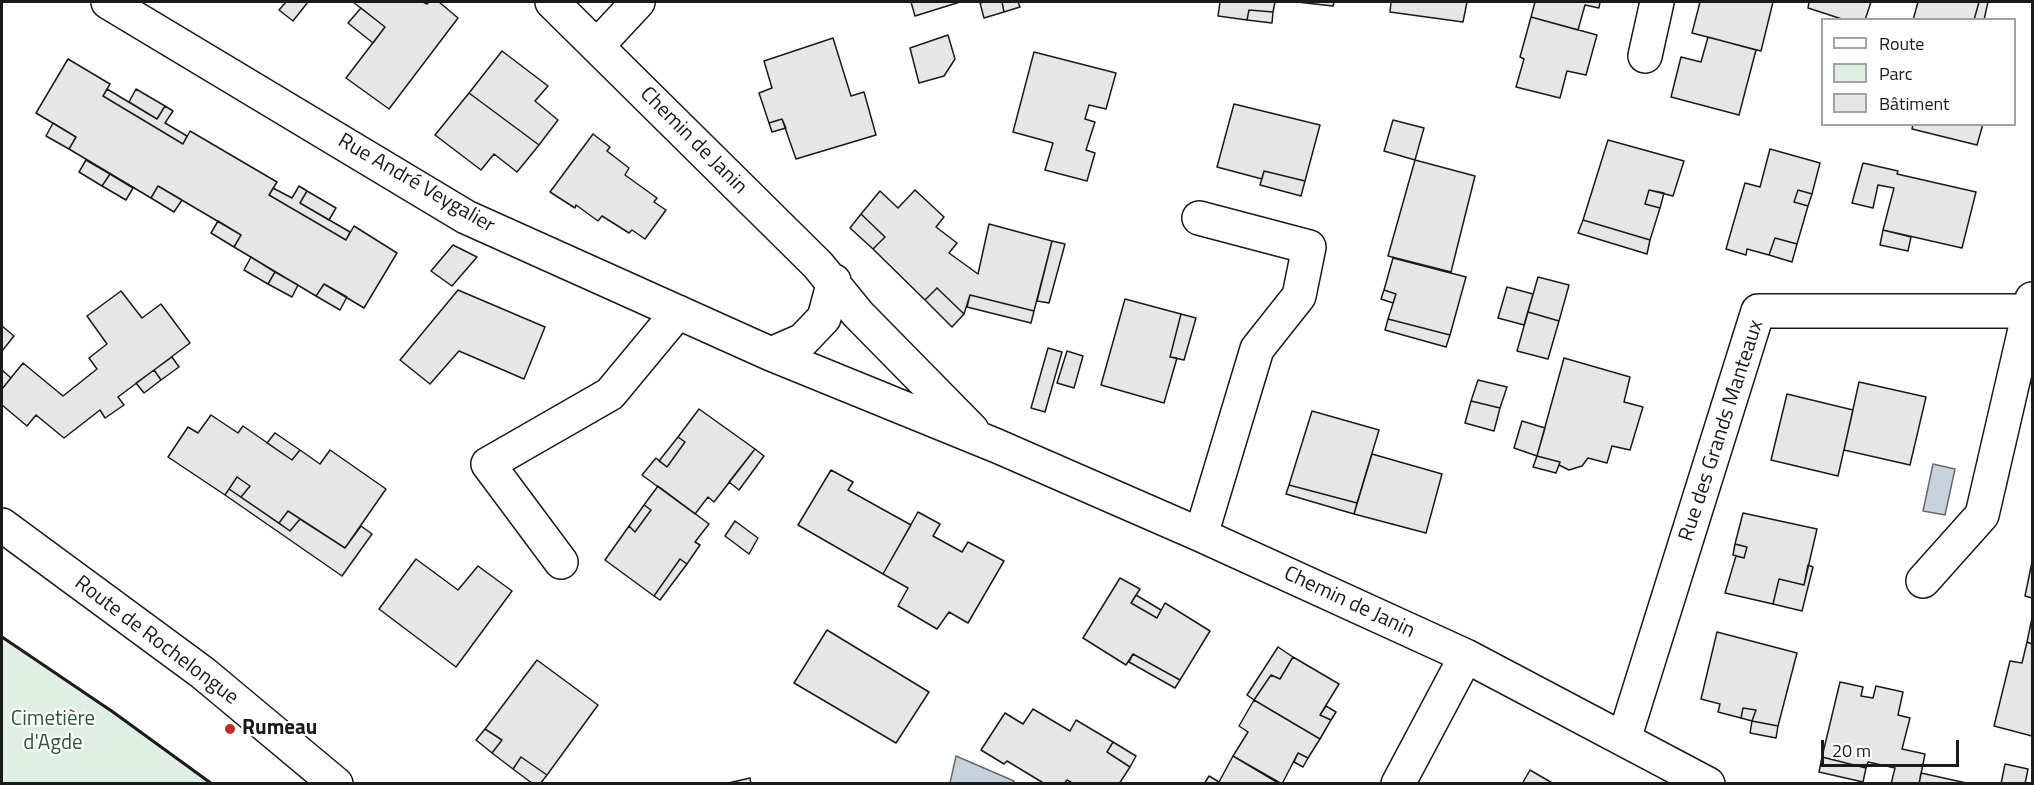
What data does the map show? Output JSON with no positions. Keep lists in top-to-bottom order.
{
  "streets": {
    "street": [
      "Chemin de Janin",
      "Rue André Veygalier",
      "Rue des Grands Manteaux",
      "Route de Rochelongue"
    ]
  },
  "crossings": [
    ["Chemin de Janin", "Rue André Veygalier"],
    ["Chemin de Janin", "Rue des Grands Manteaux"]
  ],
  "parks": ["Cimetière d'Agde"],
  "places": ["Rumeau"],
  "legend": ["Route", "Parc", "Bâtiment"],
  "scale_bar": "20 m"
}
